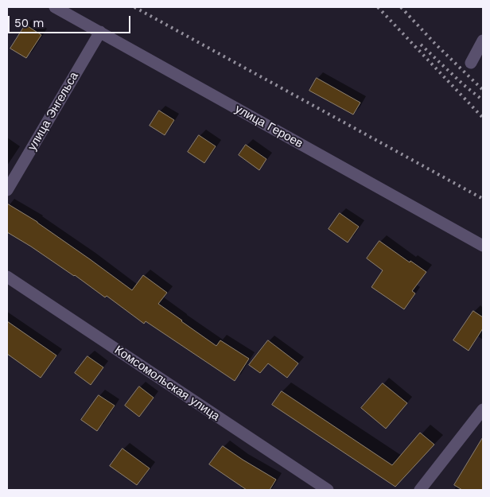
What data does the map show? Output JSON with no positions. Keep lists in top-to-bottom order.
{
  "streets": {
    "street": ["улица Энгельса", "улица Героев", "Комсомольская улица"]
  },
  "crossings": [
    ["улица Энгельса", "улица Героев"]
  ],
  "scale_bar": "50 m"
}
